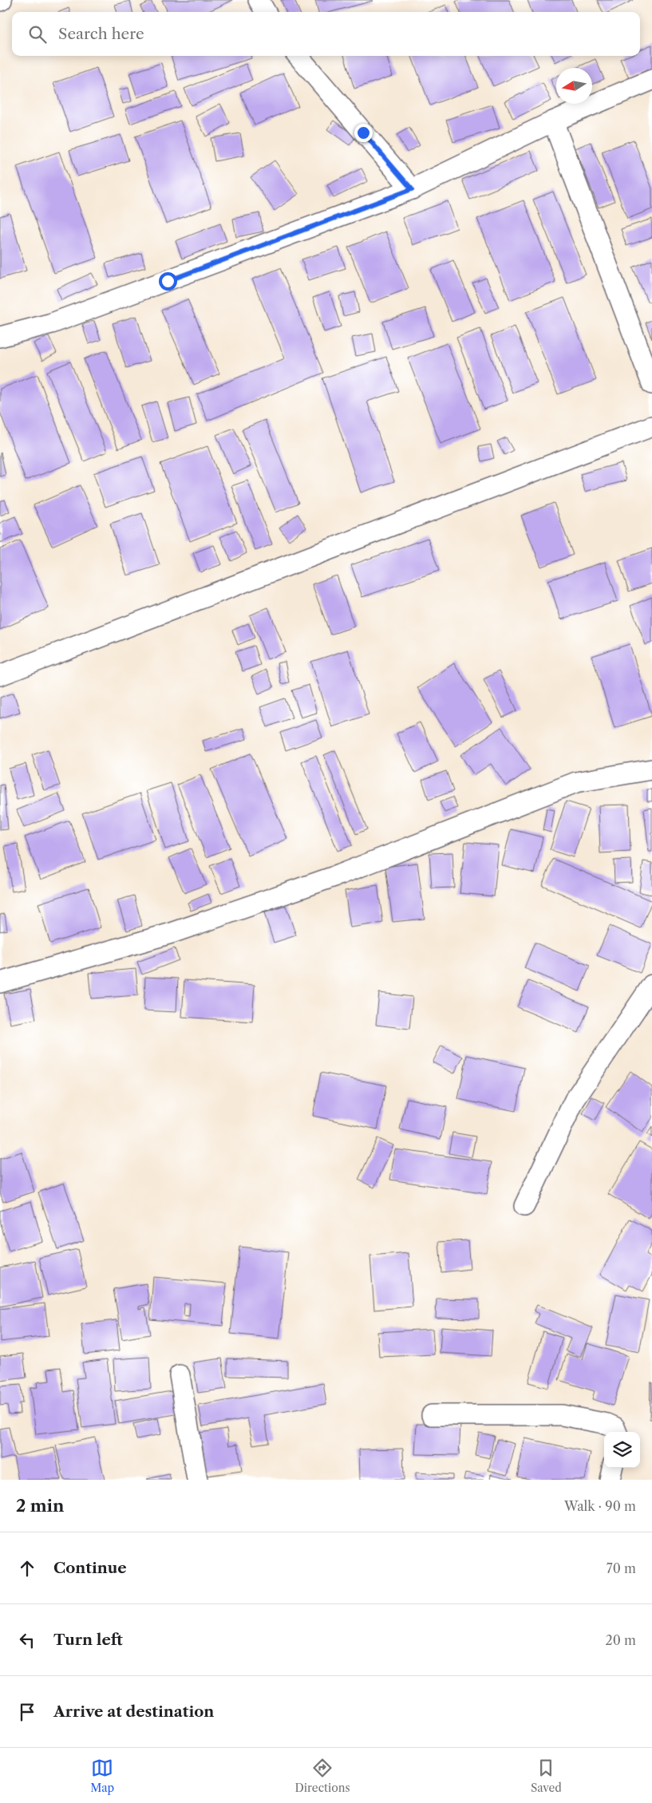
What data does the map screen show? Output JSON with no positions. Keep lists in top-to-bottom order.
{
  "north": "left",
  "page": {
    "search": "Search here",
    "heading": ["2 min", "Walk · 90 m"],
    "list": [
      ["Continue", "70 m"],
      ["Turn left", "20 m"],
      "Arrive at destination"
    ],
    "nav": ["Map", "Directions", "Saved"]
  }
}
